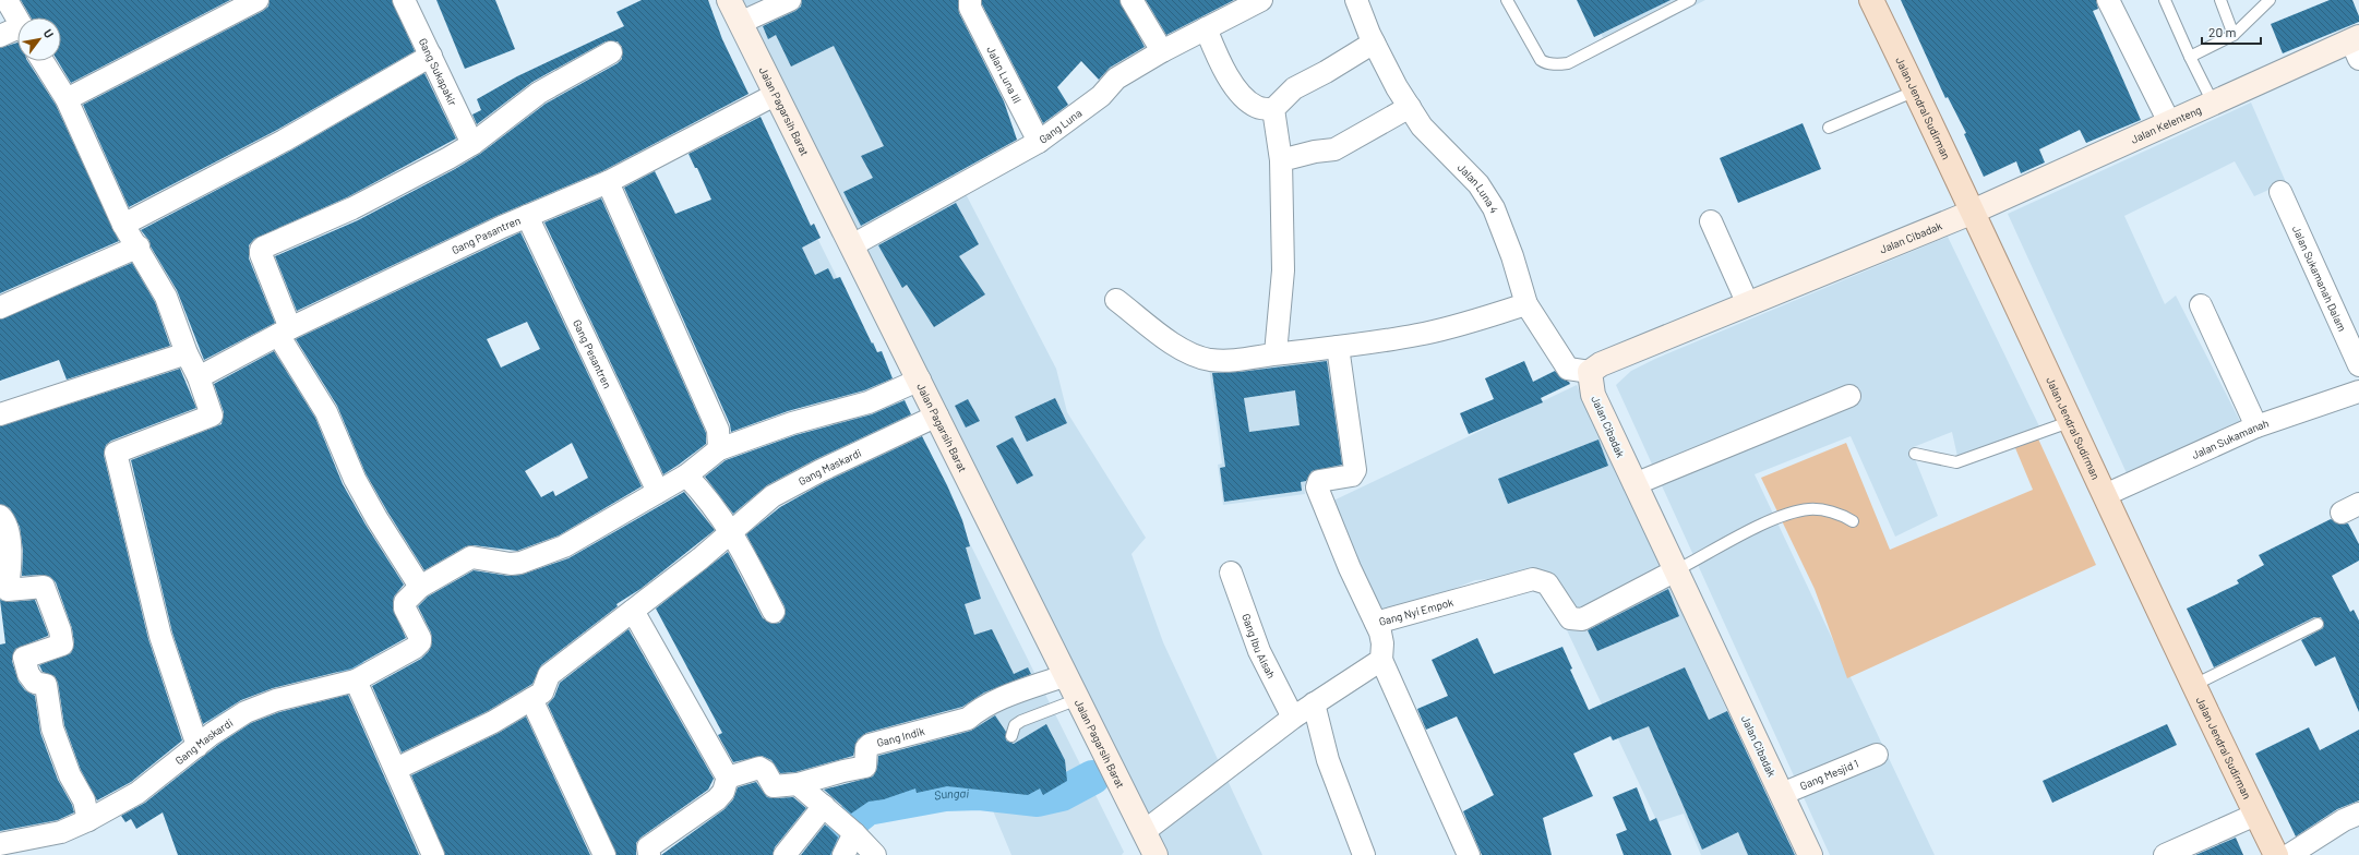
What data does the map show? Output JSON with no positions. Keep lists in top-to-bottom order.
{
  "streets": {
    "main road": ["Jalan Jendral Sudirman"],
    "street": [
      "Gang Sukapakir",
      "Jalan Luna III",
      "Jalan Pagarsih Barat",
      "Jalan Kelenteng",
      "Gang Luna",
      "Jalan Luna 4",
      "Gang Pasantren",
      "Jalan Cibadak",
      "Jalan Sukamanah Dalam",
      "Gang Pesantren",
      "Jalan Sukamanah",
      "Gang Maskardi",
      "Gang Nyi Empok",
      "Gang Ibu Aisah",
      "Gang Indik",
      "Gang Mesjid 1"
    ]
  },
  "crossings": [
    ["Jalan Luna III", "Gang Luna"],
    ["Jalan Jendral Sudirman", "Jalan Kelenteng"],
    ["Jalan Jendral Sudirman", "Jalan Cibadak"],
    ["Jalan Jendral Sudirman", "Jalan Sukamanah"],
    ["Jalan Pagarsih Barat", "Gang Luna"],
    ["Jalan Pagarsih Barat", "Gang Pasantren"],
    ["Jalan Pagarsih Barat", "Gang Maskardi"],
    ["Jalan Pagarsih Barat", "Gang Indik"],
    ["Jalan Kelenteng", "Jalan Cibadak"],
    ["Jalan Luna 4", "Jalan Cibadak"],
    ["Gang Pasantren", "Gang Pesantren"],
    ["Jalan Cibadak", "Gang Nyi Empok"],
    ["Jalan Cibadak", "Gang Mesjid 1"]
  ],
  "water": ["Sungai"],
  "scale_bar": "20 m",
  "north": "top right"
}
